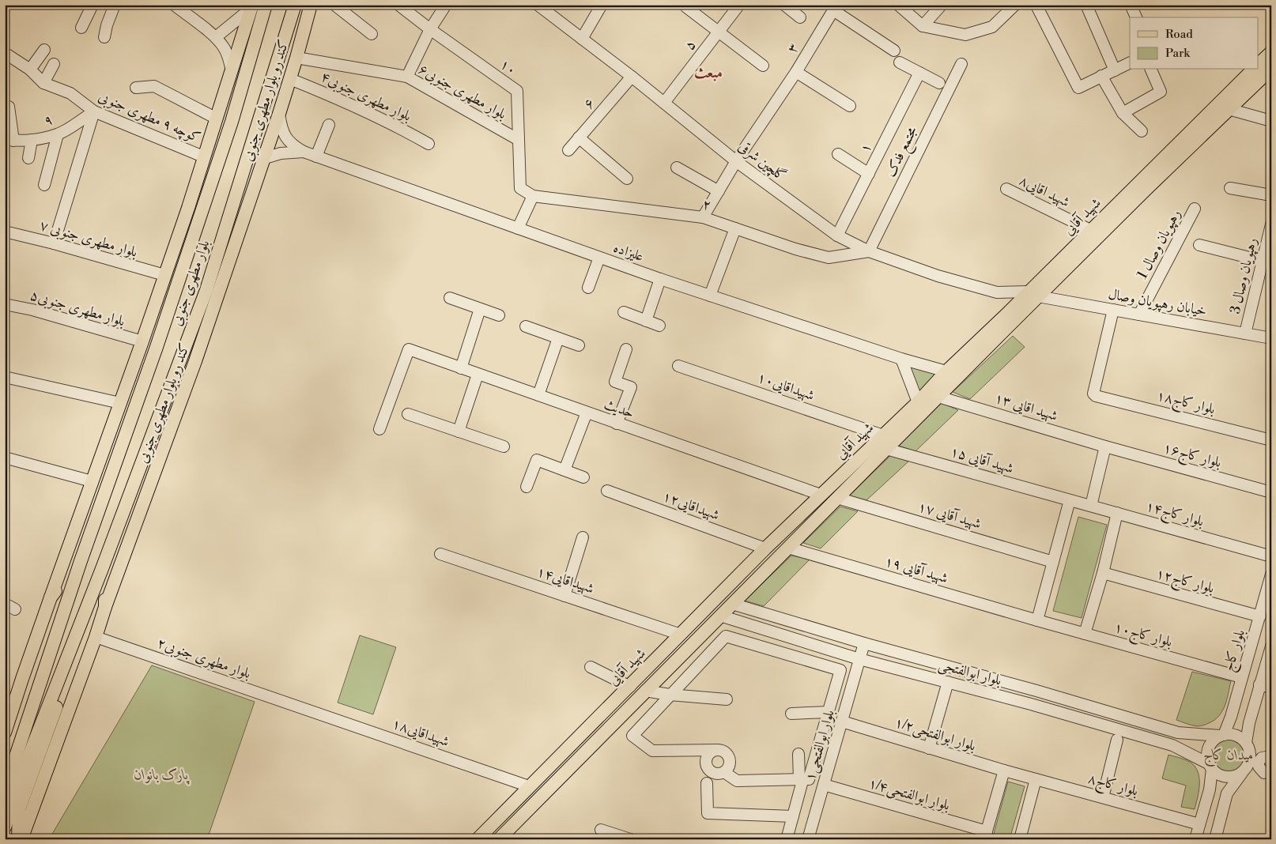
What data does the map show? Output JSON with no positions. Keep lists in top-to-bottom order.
{
  "streets": {
    "main road": ["کند رو بلوار مطهری جنوبی", "شهید آقایی", "بلوار مطهری جنوبی"],
    "street": [
      "۵",
      "۳",
      "۱۰",
      "بلوار مطهری جنوبی۶",
      "بلوار مطهری جنوبی۴",
      "۶",
      "کوچه ۹ مطهری جنوبی",
      "۹",
      "۱",
      "مجتمع فدک",
      "گلچین شرقی",
      "شهید اقایی۸",
      "۲",
      "۷ بلوار مطهری جنوبی",
      "1 رهپویان وصال",
      "علیزاده",
      "3 رهپویان وصال",
      "خیابان رهپویان وصال",
      "۵بلوار مطهری جنوبی",
      "شهیداقایی۱۰",
      "بلوار کاج۱۸",
      "شهید اقایی ۱۳",
      "حدیث",
      "بلوار کاج۱۶",
      "شهید آقایی ۱۵",
      "شهیداقایی۱۲",
      "بلوار کاج۱۴",
      "شهید آقایی ۱۷",
      "شهید آقایی ۱۹",
      "شهیداقایی۱۴",
      "بلوار کاج۱۲",
      "بلوار کاج۱۰",
      "بلوار کاج",
      "بلوار مطهری جنوبی۲",
      "بلوار ابوالفتحی",
      "شهیداقایی۱۸",
      "بلوار ابوالفتحی۱/۲",
      "بلوار ابوالفتحی۱",
      "بلوار کاج۸",
      "بلوار ابوالفتحی۱/۴"
    ]
  },
  "crossings": [
    ["۵", "گلچین شرقی"],
    ["۳", "گلچین شرقی"],
    ["۳", "۲"],
    ["۱۰", "بلوار مطهری جنوبی۶"],
    ["۱۰", "۲"],
    ["بلوار مطهری جنوبی۶", "کند رو بلوار مطهری جنوبی"],
    ["بلوار مطهری جنوبی۴", "کند رو بلوار مطهری جنوبی"],
    ["کند رو بلوار مطهری جنوبی", "علیزاده"],
    ["کند رو بلوار مطهری جنوبی", "بلوار مطهری جنوبی۲"],
    ["۶", "گلچین شرقی"],
    ["کوچه ۹ مطهری جنوبی", "۹"],
    ["۱", "گلچین شرقی"],
    ["مجتمع فدک", "گلچین شرقی"],
    ["مجتمع فدک", "۲"],
    ["گلچین شرقی", "۲"],
    ["گلچین شرقی", "خیابان رهپویان وصال"],
    ["شهید اقایی۸", "شهید آقایی"],
    ["شهید آقایی", "علیزاده"],
    ["شهید آقایی", "خیابان رهپویان وصال"],
    ["شهید آقایی", "شهیداقایی۱۰"],
    ["شهید آقایی", "شهید اقایی ۱۳"],
    ["شهید آقایی", "حدیث"],
    ["شهید آقایی", "شهید آقایی ۱۵"],
    ["شهید آقایی", "شهیداقایی۱۲"],
    ["شهید آقایی", "شهید آقایی ۱۷"],
    ["شهید آقایی", "شهید آقایی ۱۹"],
    ["شهید آقایی", "شهیداقایی۱۴"],
    ["شهید آقایی", "بلوار ابوالفتحی"],
    ["شهید آقایی", "شهیداقایی۱۸"],
    ["1 رهپویان وصال", "خیابان رهپویان وصال"],
    ["3 رهپویان وصال", "خیابان رهپویان وصال"],
    ["خیابان رهپویان وصال", "بلوار کاج۱۸"],
    ["شهید اقایی ۱۳", "بلوار کاج۱۶"],
    ["شهید آقایی ۱۵", "بلوار کاج۱۴"],
    ["شهید آقایی ۱۹", "بلوار کاج۱۰"],
    ["بلوار کاج۱۲", "بلوار کاج"],
    ["بلوار کاج۱۰", "بلوار کاج"],
    ["بلوار کاج", "بلوار ابوالفتحی"],
    ["بلوار مطهری جنوبی۲", "شهیداقایی۱۸"],
    ["بلوار ابوالفتحی", "بلوار ابوالفتحی۱"],
    ["بلوار ابوالفتحی۱/۲", "بلوار ابوالفتحی۱"],
    ["بلوار ابوالفتحی۱/۲", "بلوار کاج۸"],
    ["بلوار ابوالفتحی۱", "بلوار ابوالفتحی۱/۴"]
  ],
  "districts": ["مبعث"],
  "parks": ["میدان کاج", "پارک بانوان"],
  "legend": ["Road", "Park"]
}
